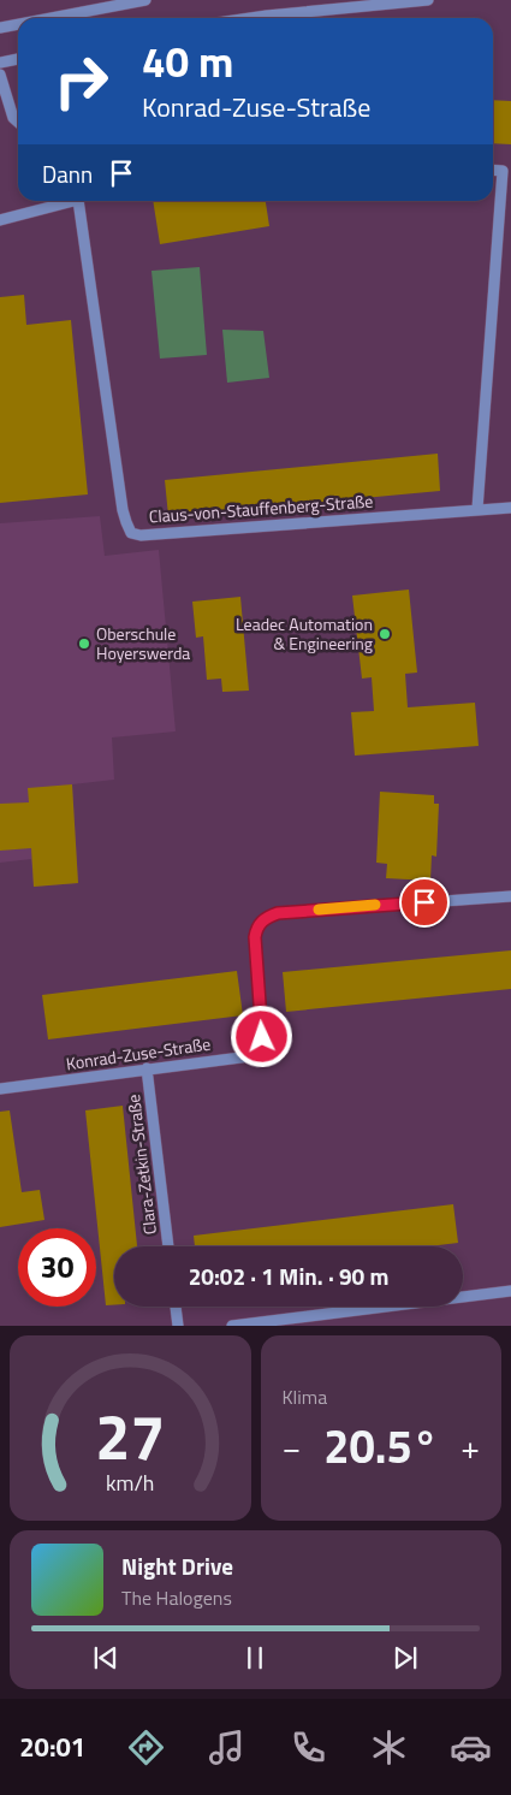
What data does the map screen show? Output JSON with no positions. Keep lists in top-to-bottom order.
{
  "streets": {
    "street": ["Claus-von-Stauffenberg-Straße", "Konrad-Zuse-Straße", "Clara-Zetkin-Straße"]
  },
  "crossings": [
    ["Konrad-Zuse-Straße", "Clara-Zetkin-Straße"]
  ],
  "places": ["Leadec Automation & Engineering", "Oberschule Hoyerswerda"],
  "page": {
    "turn": ["40 m", "Konrad-Zuse-Straße"],
    "then": "Dann",
    "limit": "30",
    "trip": "20:02 · 1 Min. · 90 m",
    "tile": "Klima",
    "heat": ["−", "20.5°", "+"],
    "song": ["Night Drive", "The Halogens"],
    "tabs": "20:01",
    "gauge": ["27", "km/h"]
  }
}
